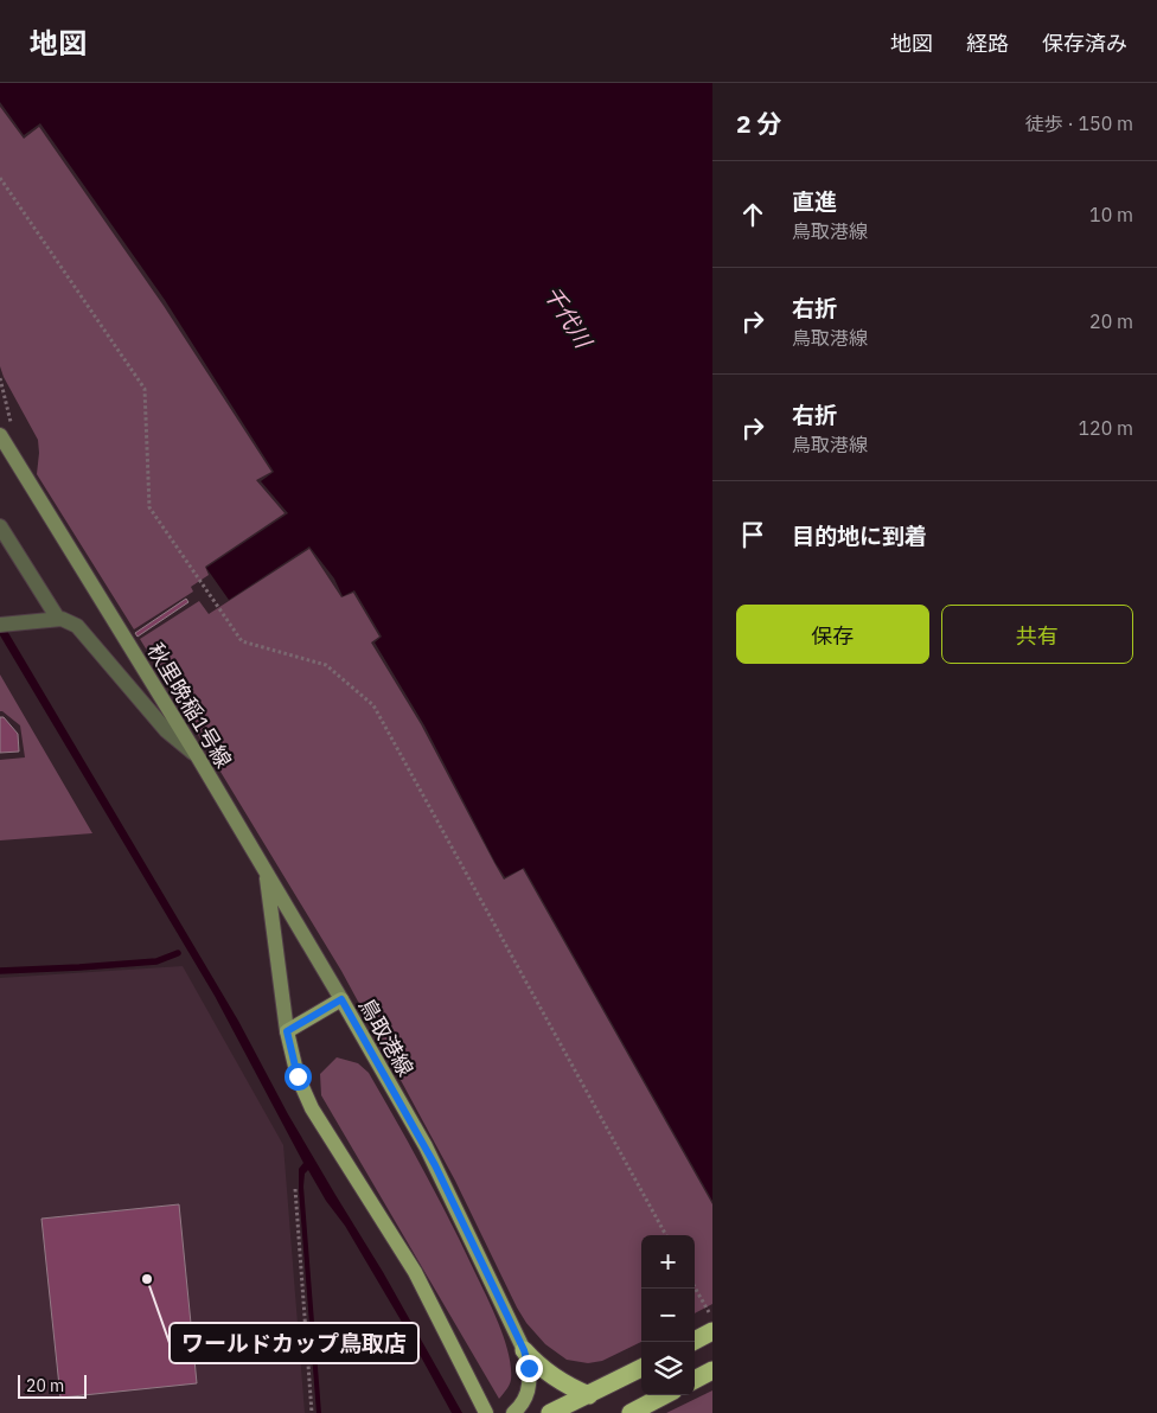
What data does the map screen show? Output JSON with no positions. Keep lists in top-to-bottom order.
{
  "streets": {
    "main road": ["鳥取港線"],
    "street": ["秋里晩稲1号線"]
  },
  "crossings": [
    ["秋里晩稲1号線", "鳥取港線"]
  ],
  "water": ["千代川"],
  "places": ["ワールドカップ鳥取店"],
  "scale_bar": "20 m",
  "page": {
    "header": "地図",
    "nav": ["地図", "経路", "保存済み"],
    "heading": ["2 分", "徒歩 · 150 m"],
    "list": [
      ["直進", "鳥取港線", "10 m"],
      ["右折", "鳥取港線", "20 m"],
      ["右折", "鳥取港線", "120 m"],
      "目的地に到着"
    ],
    "buttons": ["保存", "共有"],
    "map_buttons": ["+", "−"],
    "scale": "20 m"
  }
}
